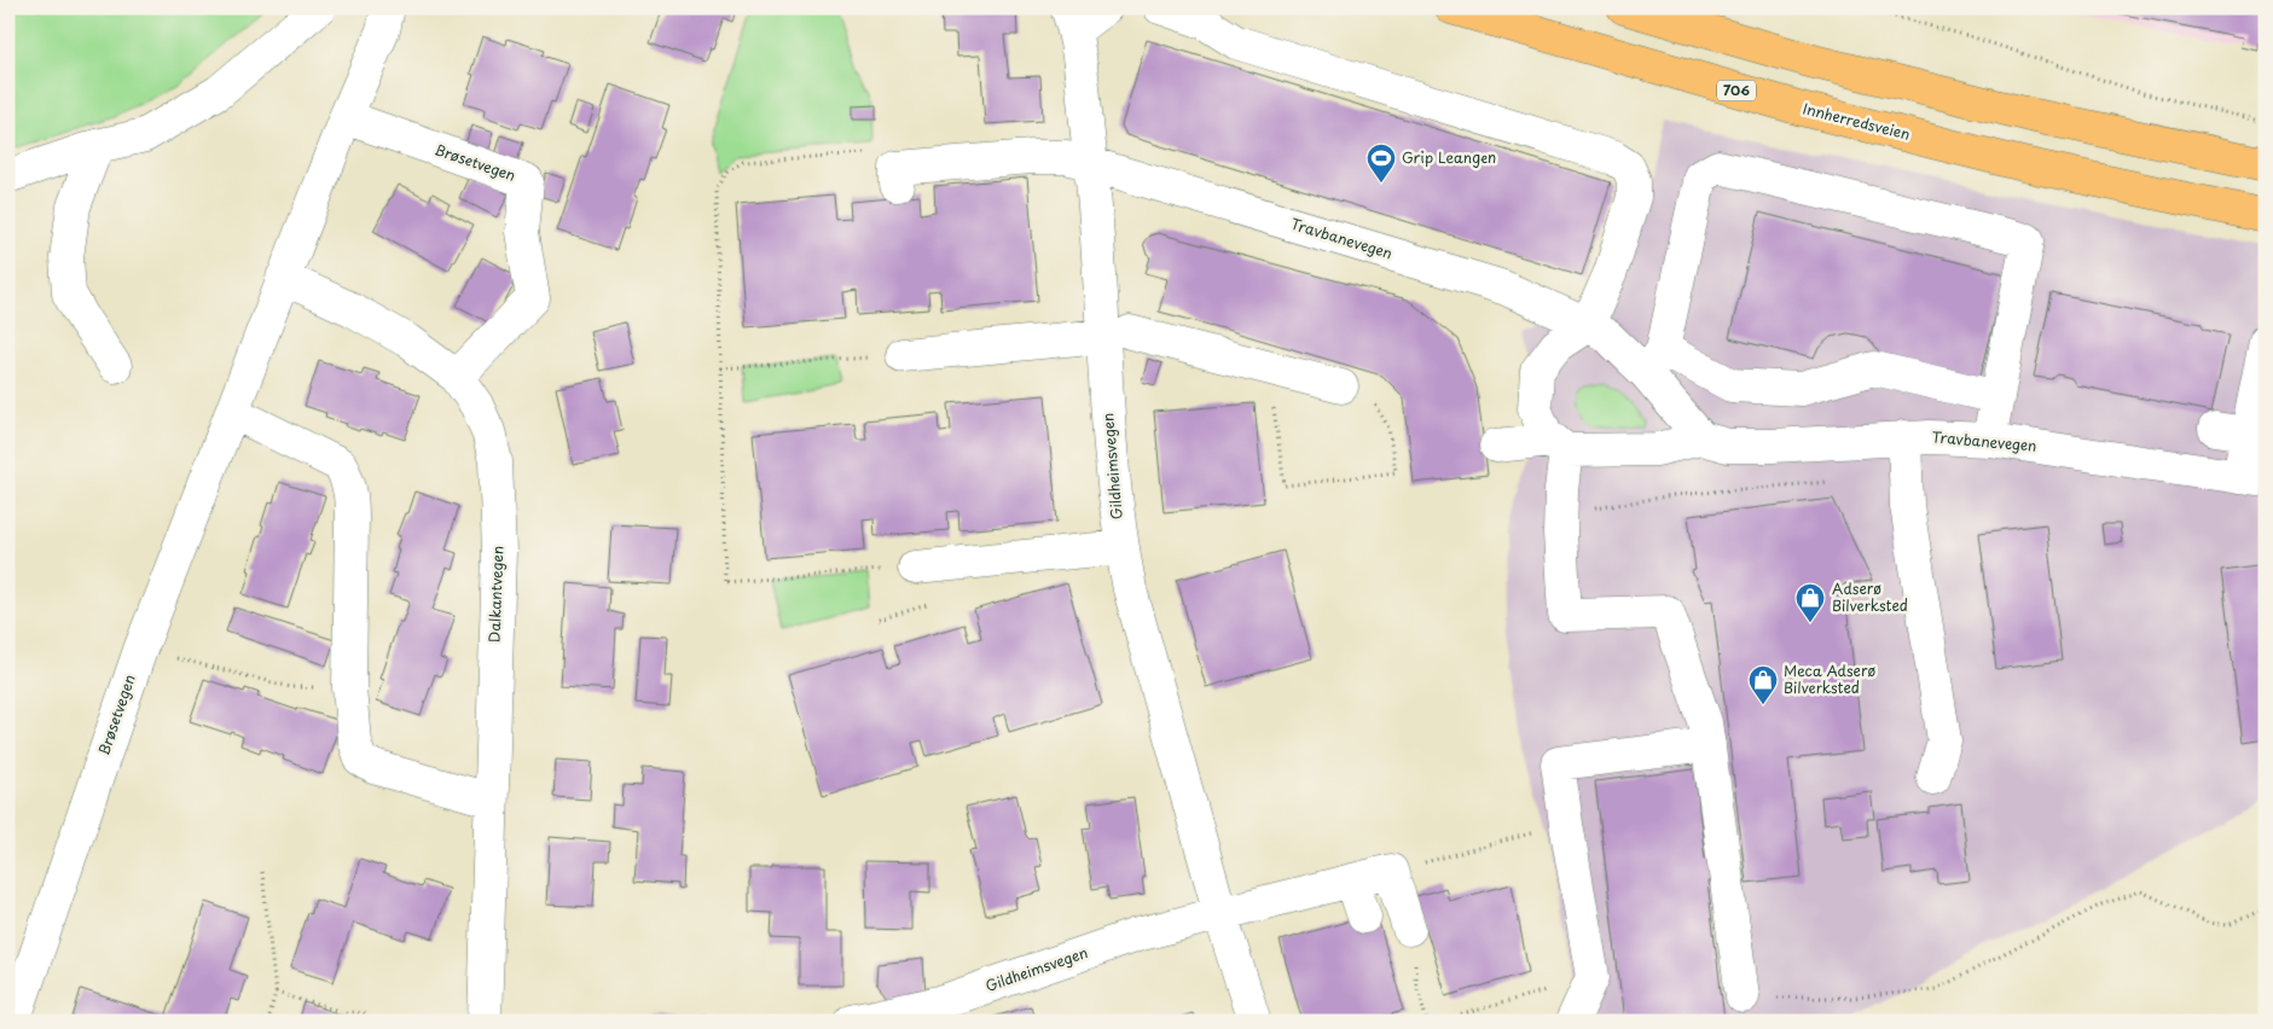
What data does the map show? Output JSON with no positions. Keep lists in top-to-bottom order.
{
  "streets": {
    "highway": ["706", "Innherredsveien"],
    "street": [
      "Brøsetvegen",
      "Travbanevegen",
      "Gildheimsvegen",
      "Dalkantvegen"
    ]
  },
  "crossings": [
    ["Brøsetvegen", "Dalkantvegen"],
    ["Travbanevegen", "Gildheimsvegen"]
  ],
  "places": {
    "sports": ["Grip Leangen"],
    "shop": ["Adserø Bilverksted", "Meca Adserø Bilverksted"]
  }
}
